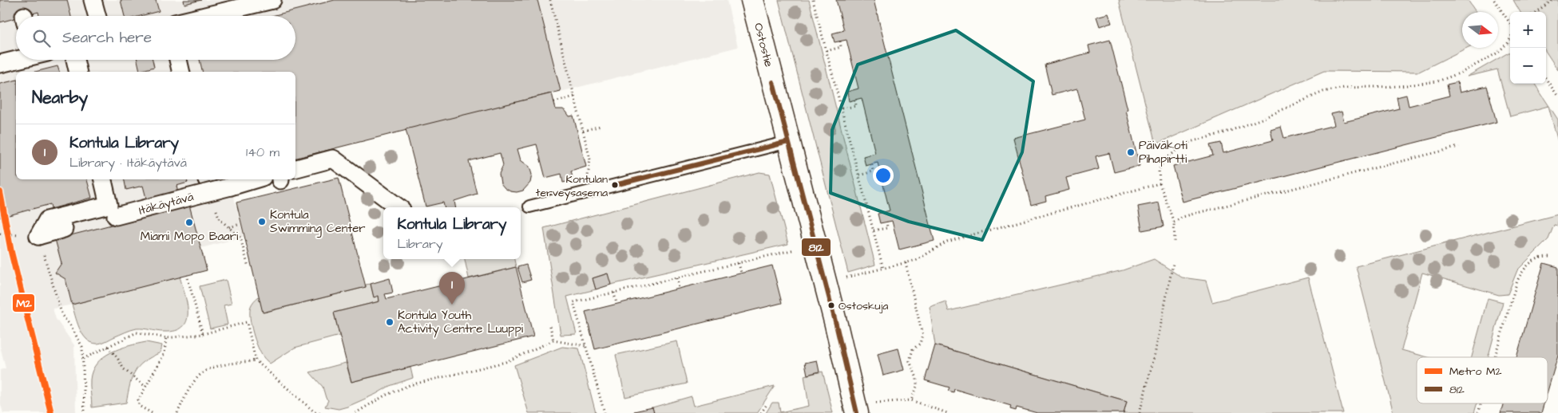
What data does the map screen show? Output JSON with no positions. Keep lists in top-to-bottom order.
{
  "streets": {
    "street": ["Ostostie", "Itäkäytävä"]
  },
  "places": [
    "Päiväkoti Pihapirtti",
    "Kontulan terveysasema",
    "Kontula Swimming Center",
    "Miami Mopo Baari",
    "Ostoskuja",
    "Kontula Youth Activity Centre Luuppi"
  ],
  "lines": ["transit line 812", "metro line M2"],
  "legend": ["Metro M2", "812"],
  "north": "right",
  "page": {
    "map_buttons": ["+", "−"],
    "search": "Search here",
    "heading": "Nearby",
    "list": [
      {
        "mark": "1",
        "name": "Kontula Library",
        "note": "Library · Itäkäytävä",
        "value": "140 m"
      }
    ],
    "popup": ["Kontula Library", "Library"],
    "pins": "1"
  }
}
